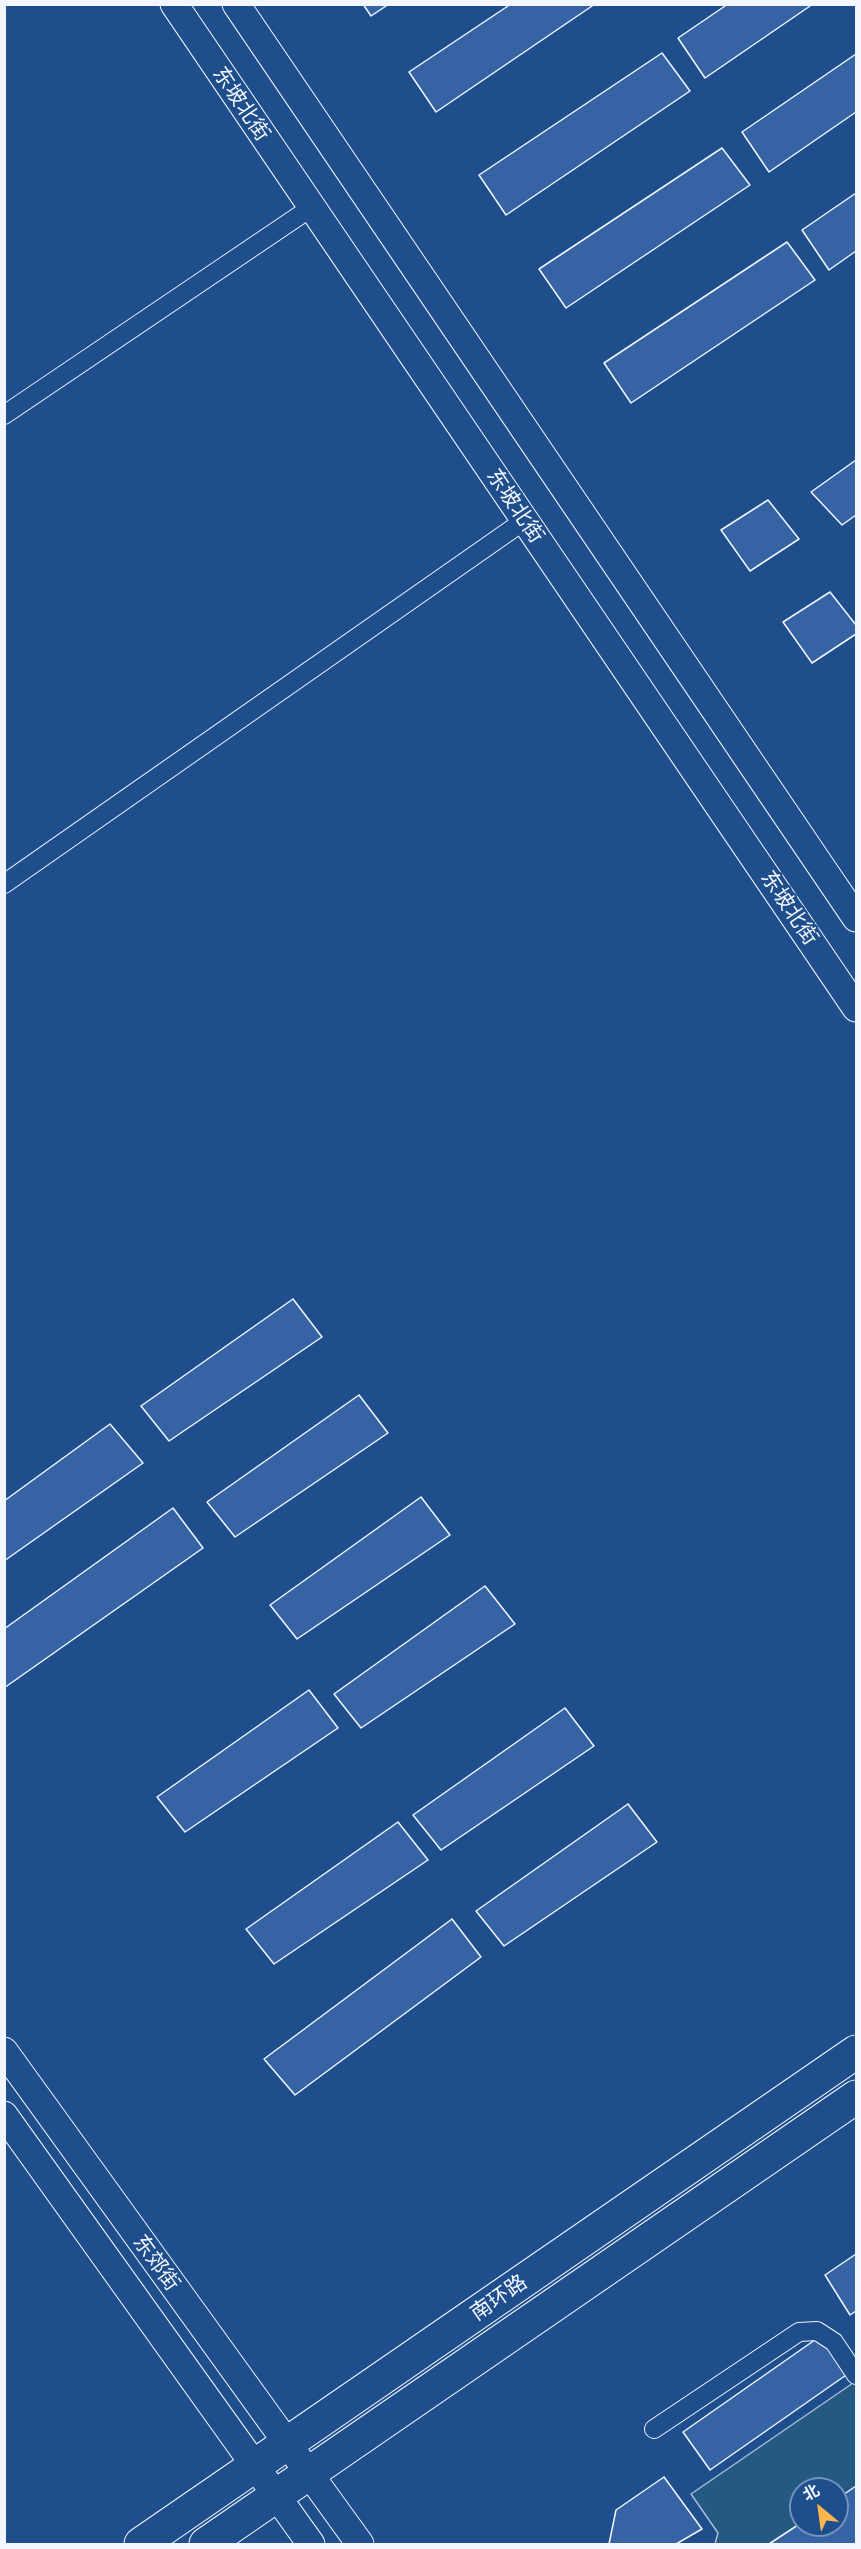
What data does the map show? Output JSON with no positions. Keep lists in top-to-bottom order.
{
  "streets": {
    "highway": ["南环路"],
    "main road": ["东坡北街", "东郊街"]
  },
  "crossings": [
    ["东郊街", "南环路"]
  ],
  "north": "top left"
}
